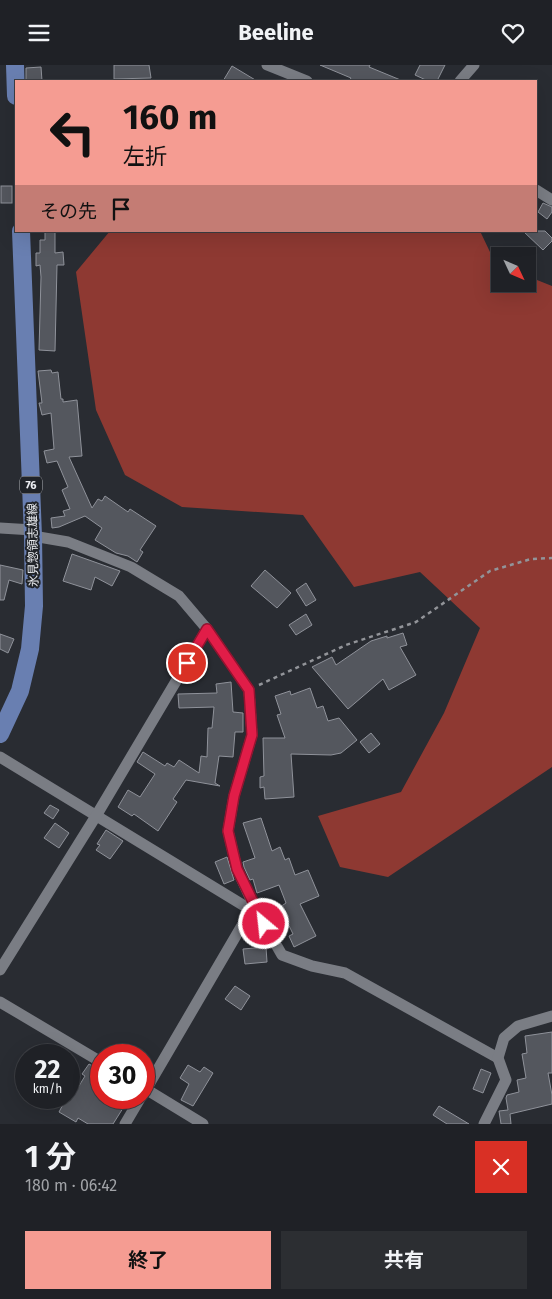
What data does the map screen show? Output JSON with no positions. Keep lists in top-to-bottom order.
{
  "streets": {
    "main road": ["76", "氷見惣領志雄線"]
  },
  "north": "bottom right",
  "page": {
    "header": "Beeline",
    "turn": ["160 m", "左折"],
    "then": "その先",
    "speed": "22 km/h",
    "limit": "30",
    "heading": ["1 分", "180 m · 06:42"],
    "buttons": ["終了", "共有"]
  }
}
